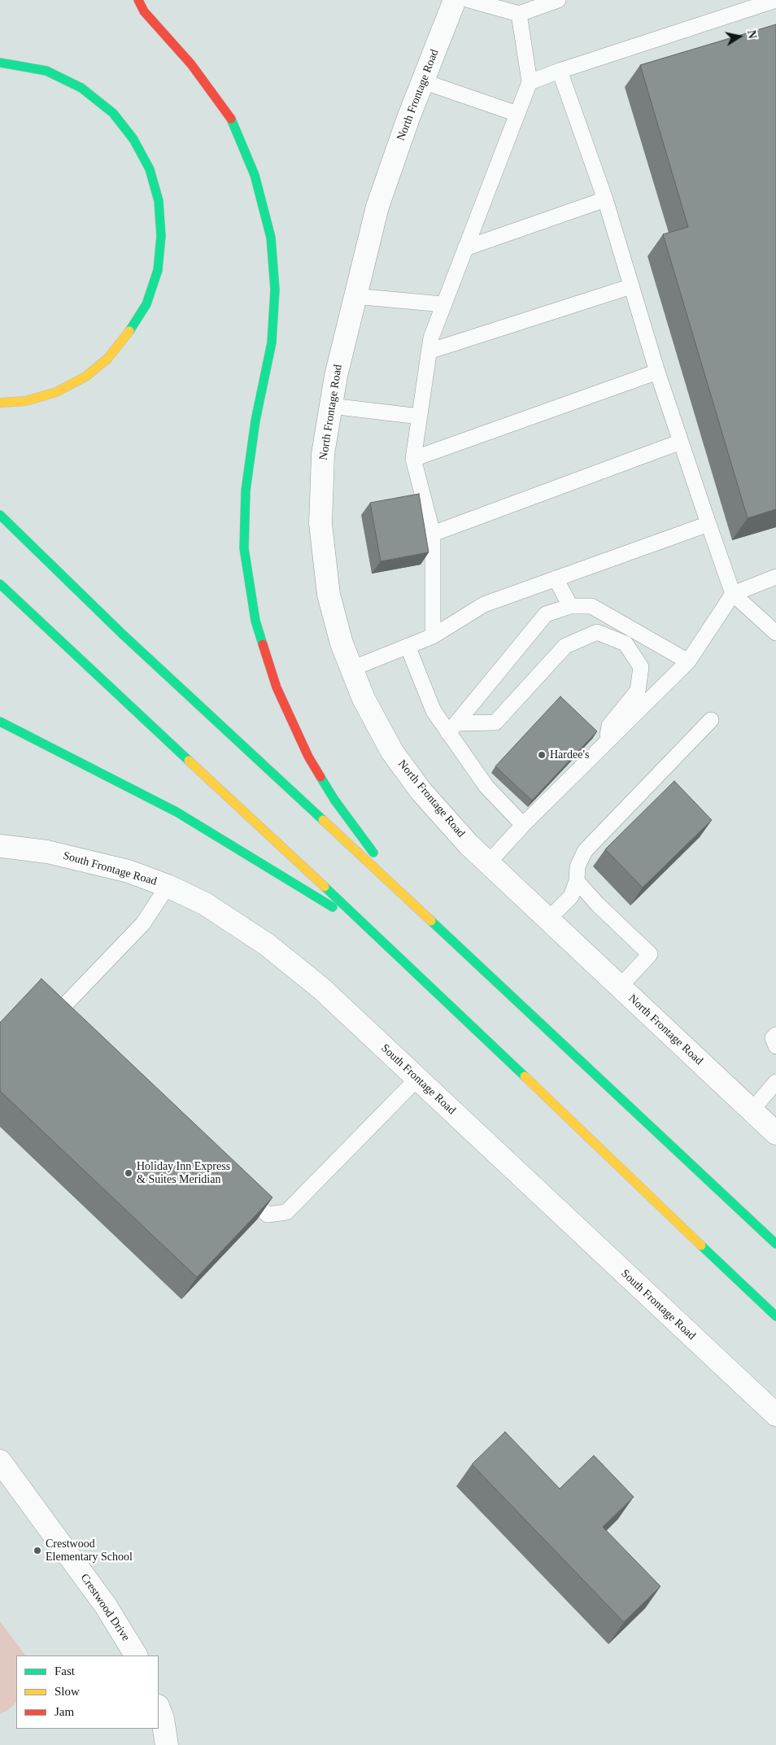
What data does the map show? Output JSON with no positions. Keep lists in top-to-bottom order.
{
  "streets": {
    "street": ["North Frontage Road", "South Frontage Road", "Crestwood Drive"]
  },
  "places": ["Hardee's", "Holiday Inn Express & Suites Meridian", "Crestwood Elementary School"],
  "legend": ["Fast", "Slow", "Jam"],
  "north": "right"
}
